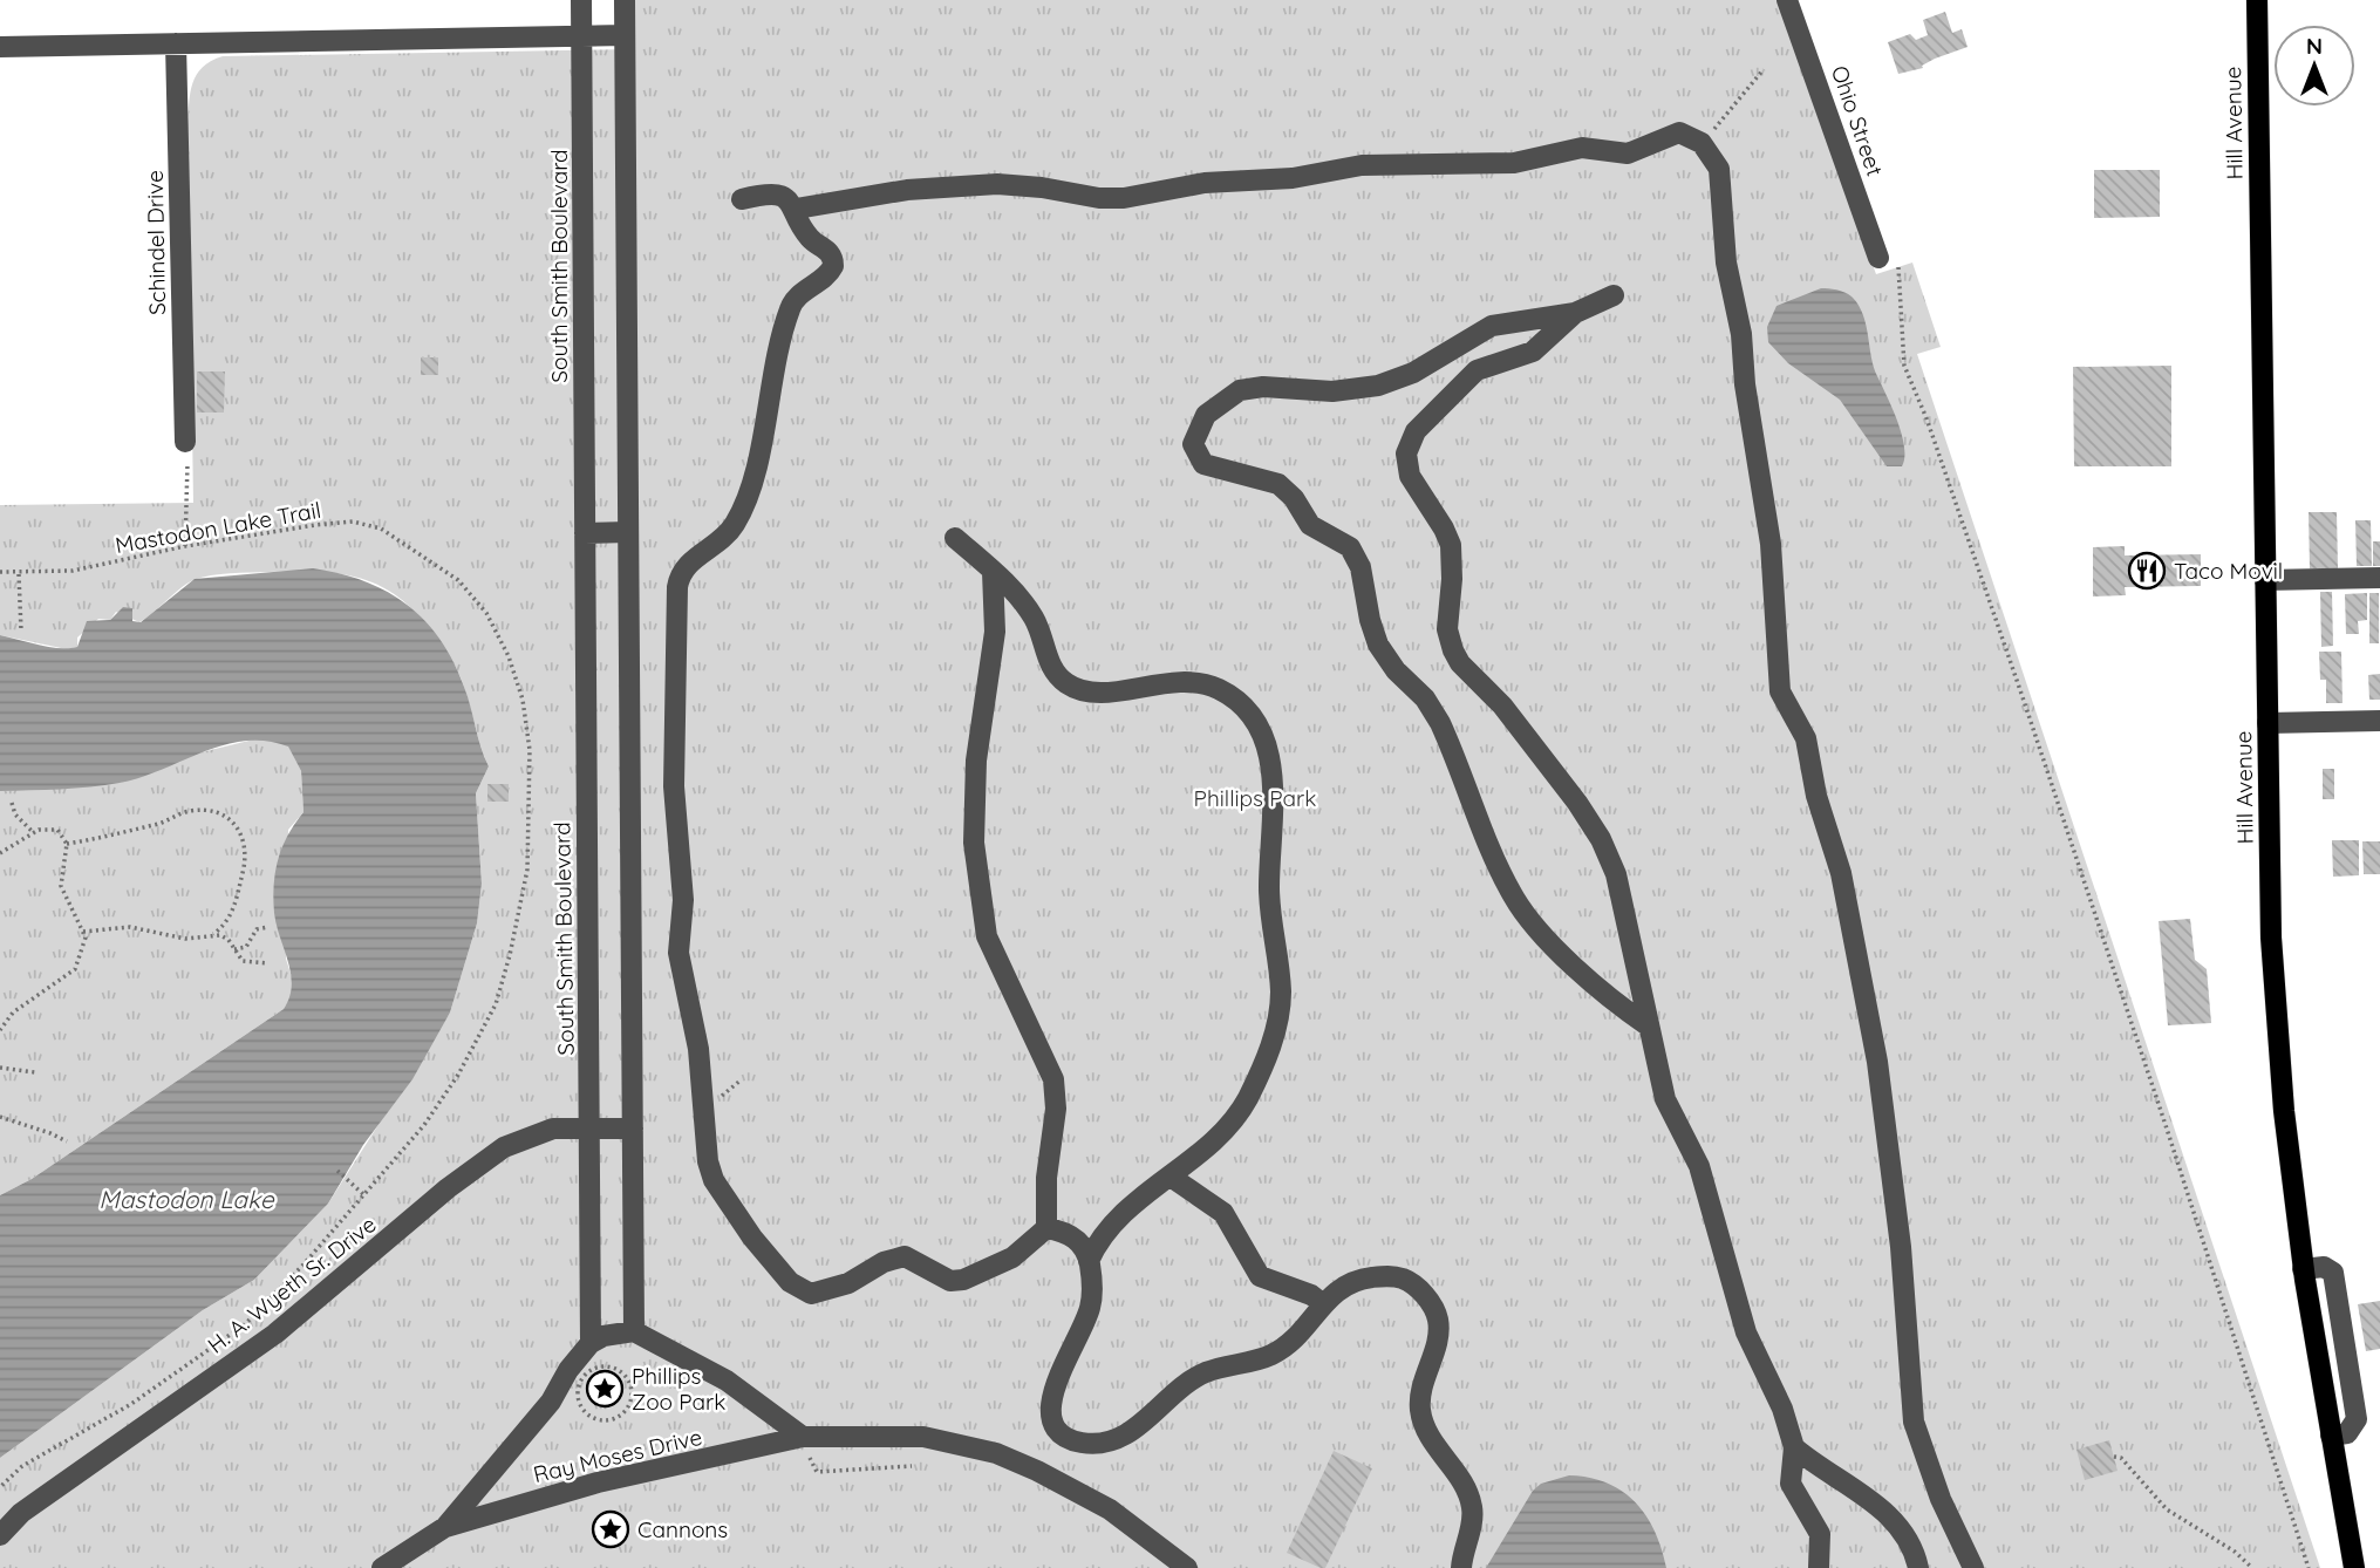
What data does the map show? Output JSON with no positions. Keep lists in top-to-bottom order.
{
  "streets": {
    "main road": ["Hill Avenue"],
    "street": [
      "Ohio Street",
      "Schindel Drive",
      "South Smith Boulevard",
      "H. A. Wyeth Sr. Drive",
      "Ray Moses Drive"
    ],
    "path": ["Mastodon Lake Trail"]
  },
  "crossings": [
    ["South Smith Boulevard", "H. A. Wyeth Sr. Drive"]
  ],
  "water": ["Mastodon Lake"],
  "parks": ["Phillips Park"],
  "places": {
    "restaurant": ["Taco Movil"],
    "place": ["Phillips Zoo Park", "Cannons"]
  },
  "north": "top"
}
